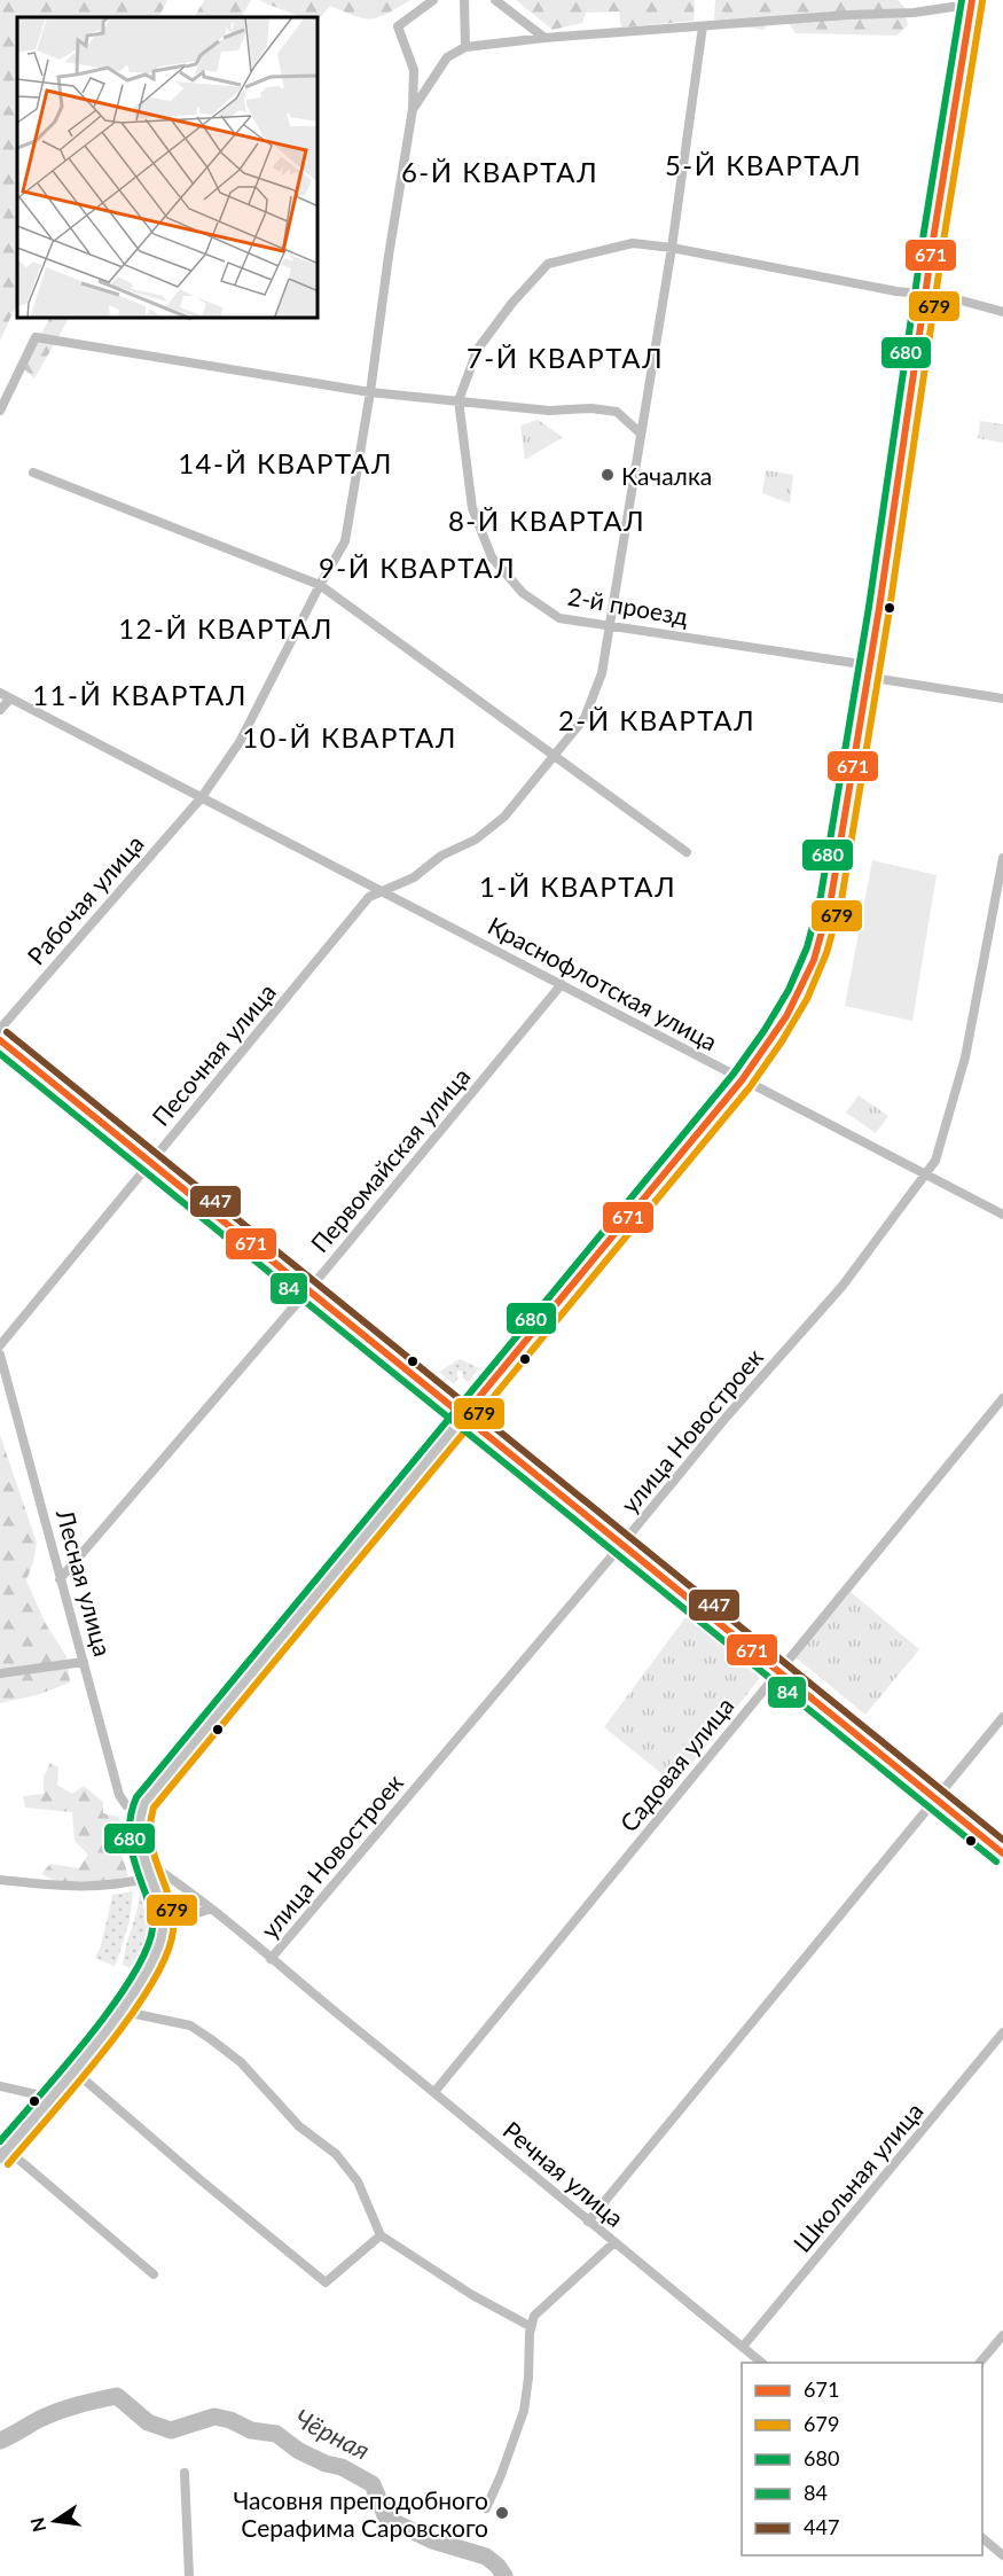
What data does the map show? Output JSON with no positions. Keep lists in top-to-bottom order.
{
  "streets": {
    "street": [
      "2-й проезд",
      "Рабочая улица",
      "Краснофлотская улица",
      "Песочная улица",
      "Первомайская улица",
      "улица Новостроек",
      "Лесная улица",
      "Садовая улица",
      "Речная улица",
      "Школьная улица"
    ]
  },
  "crossings": [
    ["2-й проезд", "Песочная улица"],
    ["Рабочая улица", "Краснофлотская улица"],
    ["Краснофлотская улица", "Песочная улица"],
    ["Краснофлотская улица", "Первомайская улица"],
    ["Краснофлотская улица", "улица Новостроек"],
    ["Первомайская улица", "Лесная улица"],
    ["улица Новостроек", "Речная улица"],
    ["Садовая улица", "Речная улица"],
    ["Речная улица", "Школьная улица"]
  ],
  "districts": [
    "5-Й КВАРТАЛ",
    "6-Й КВАРТАЛ",
    "7-Й КВАРТАЛ",
    "14-Й КВАРТАЛ",
    "8-Й КВАРТАЛ",
    "9-Й КВАРТАЛ",
    "12-Й КВАРТАЛ",
    "11-Й КВАРТАЛ",
    "2-Й КВАРТАЛ",
    "10-Й КВАРТАЛ",
    "1-Й КВАРТАЛ"
  ],
  "water": ["Чёрная"],
  "places": ["Качалка", "Часовня преподобного Серафима Саровского"],
  "lines": [
    "transit line 671",
    "transit line 680",
    "transit line 679",
    "transit line 447",
    "transit line 84"
  ],
  "legend": [
    "671",
    "679",
    "680",
    "84",
    "447"
  ],
  "north": "left"
}
